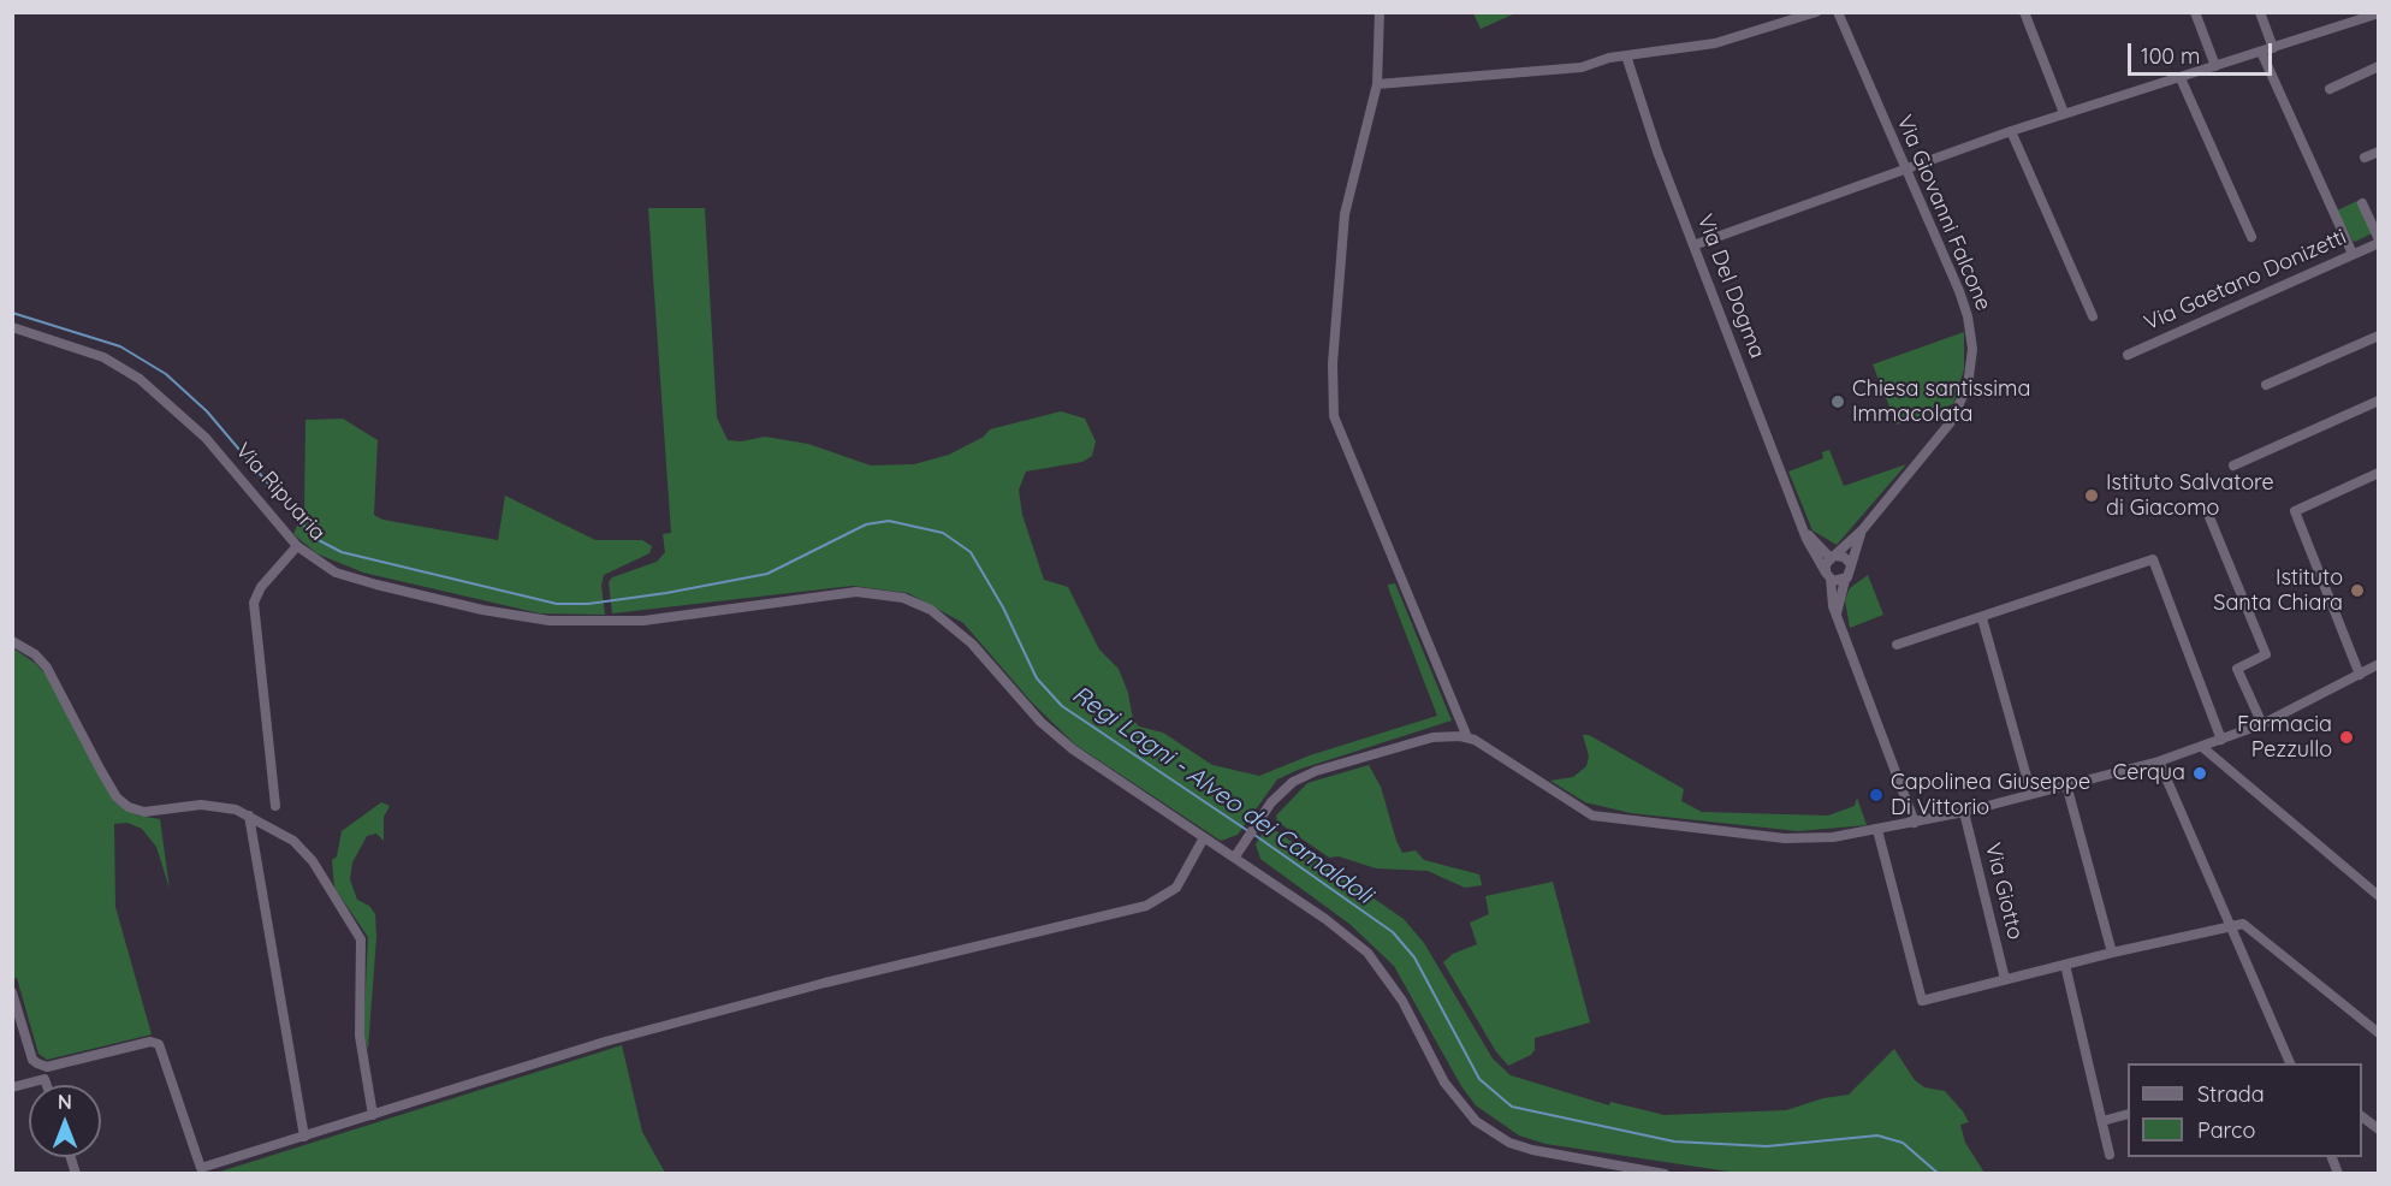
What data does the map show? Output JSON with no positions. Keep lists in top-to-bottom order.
{
  "streets": {
    "street": [
      "Via Giovanni Falcone",
      "Via Gaetano Donizetti",
      "Via Del Dogma",
      "Via Ripuaria",
      "Via Giotto"
    ]
  },
  "crossings": [
    ["Via Giovanni Falcone", "Via Del Dogma"]
  ],
  "water": ["Regi Lagni - Alveo dei Camaldoli"],
  "places": [
    "Chiesa santissima Immacolata",
    "Istituto Salvatore di Giacomo",
    "Istituto Santa Chiara",
    "Farmacia Pezzullo",
    "Cerqua",
    "Capolinea Giuseppe Di Vittorio"
  ],
  "legend": ["Strada", "Parco"],
  "scale_bar": "100 m",
  "north": "top"
}
